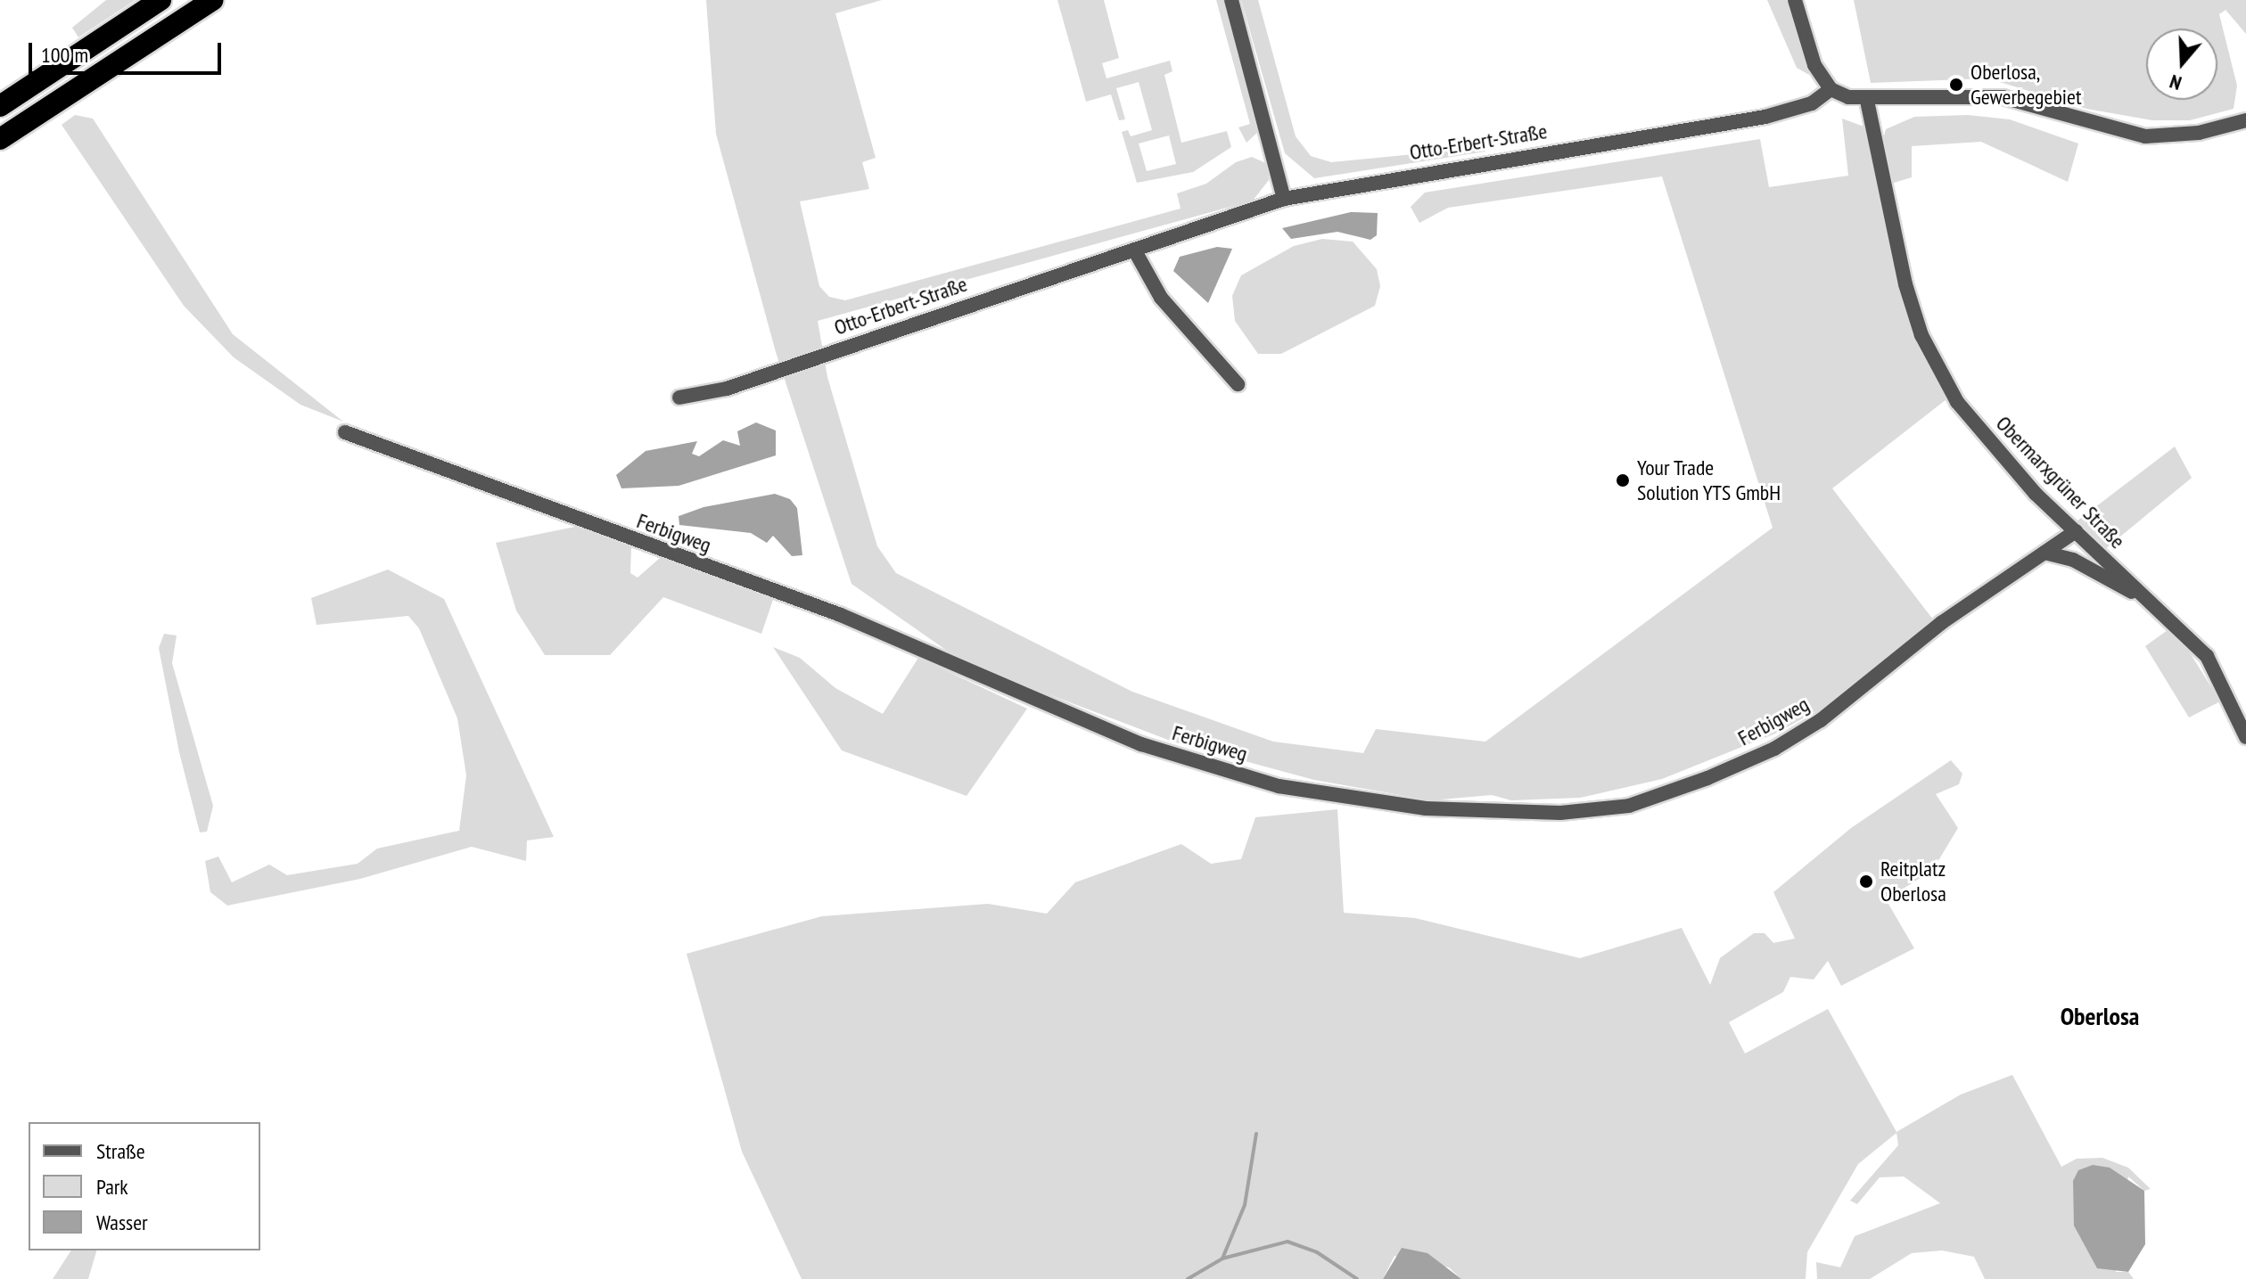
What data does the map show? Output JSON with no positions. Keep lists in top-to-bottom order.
{
  "streets": {
    "street": ["Otto-Erbert-Straße", "Obermarxgrüner Straße", "Ferbigweg"]
  },
  "crossings": [
    ["Obermarxgrüner Straße", "Ferbigweg"]
  ],
  "districts": ["Oberlosa"],
  "places": ["Oberlosa, Gewerbegebiet", "Your Trade Solution YTS GmbH", "Reitplatz Oberlosa"],
  "legend": ["Straße", "Park", "Wasser"],
  "scale_bar": "100 m",
  "north": "bottom"
}
